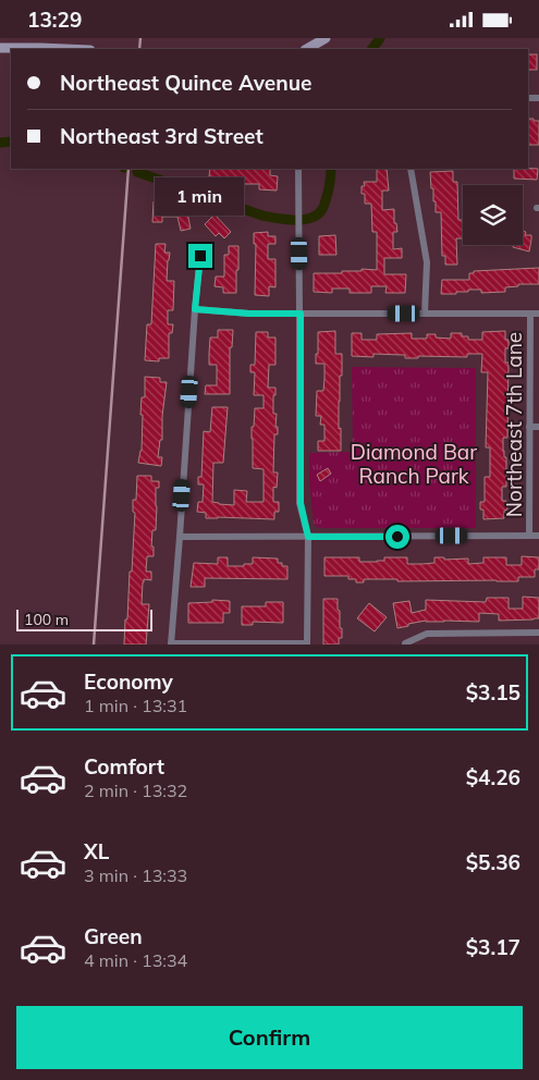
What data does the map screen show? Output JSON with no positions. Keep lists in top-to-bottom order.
{
  "streets": {
    "street": ["Northeast 7th Lane"]
  },
  "parks": ["Diamond Bar Ranch Park"],
  "scale_bar": "100 m",
  "page": {
    "status": "13:29",
    "banner": ["Northeast Quince Avenue", "Northeast 3rd Street"],
    "bubble": "1 min",
    "scale": "100 m",
    "list": [
      {
        "name": "Economy",
        "note": "1 min · 13:31",
        "value": "$3.15"
      },
      {
        "name": "Comfort",
        "note": "2 min · 13:32",
        "value": "$4.26"
      },
      {
        "name": "XL",
        "note": "3 min · 13:33",
        "value": "$5.36"
      },
      {
        "name": "Green",
        "note": "4 min · 13:34",
        "value": "$3.17"
      }
    ],
    "buttons": "Confirm"
  }
}
